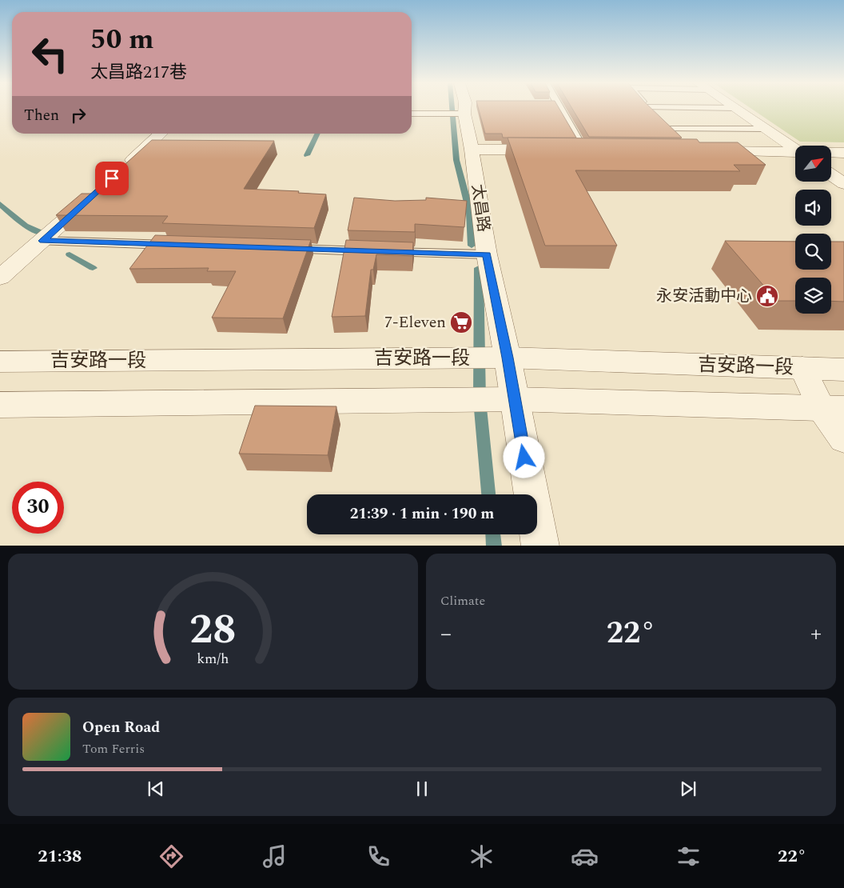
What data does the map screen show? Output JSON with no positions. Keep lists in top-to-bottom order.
{
  "streets": {
    "street": ["太昌路", "吉安路一段"]
  },
  "crossings": [
    ["太昌路", "吉安路一段"]
  ],
  "places": {
    "public building": ["永安活動中心"],
    "supermarket": ["7-Eleven"]
  },
  "north": "top right",
  "page": {
    "turn": ["50 m", "太昌路217巷"],
    "then": "Then",
    "limit": "30",
    "trip": "21:39 · 1 min · 190 m",
    "tile": "Climate",
    "heat": ["−", "22°", "+"],
    "song": ["Open Road", "Tom Ferris"],
    "tabs": ["21:38", "22°"],
    "gauge": ["28", "km/h"]
  }
}
